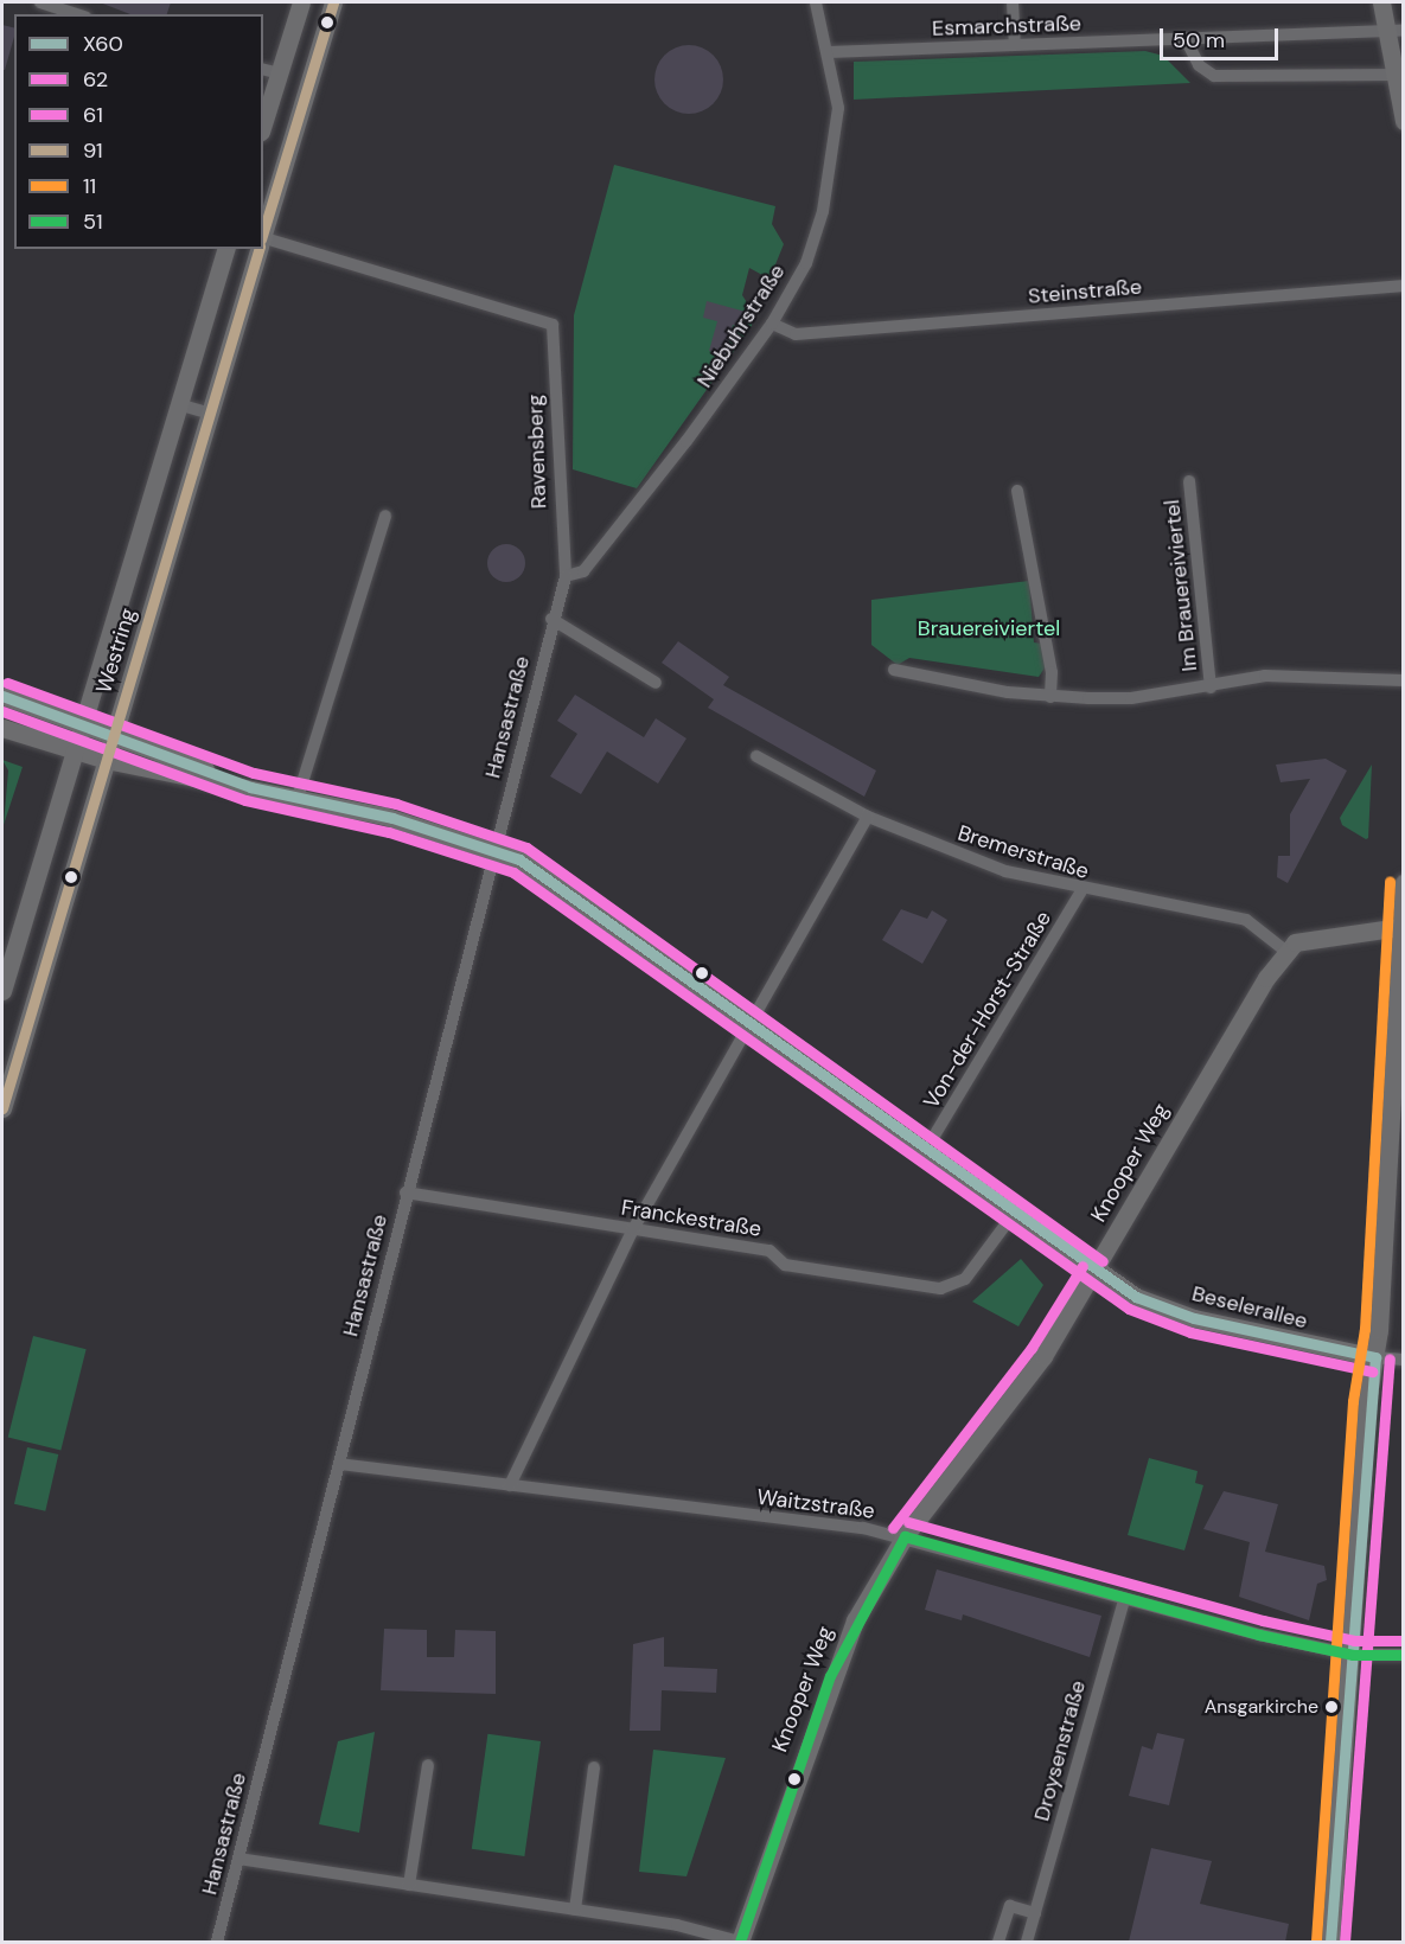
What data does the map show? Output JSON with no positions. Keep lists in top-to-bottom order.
{
  "streets": {
    "main road": ["Westring", "Knooper Weg", "Beselerallee"],
    "street": [
      "Esmarchstraße",
      "Steinstraße",
      "Niebuhrstraße",
      "Ravensberg",
      "Im Brauereiviertel",
      "Hansastraße",
      "Bremerstraße",
      "Von-der-Horst-Straße",
      "Franckestraße",
      "Waitzstraße",
      "Droysenstraße"
    ]
  },
  "crossings": [
    ["Esmarchstraße", "Niebuhrstraße"],
    ["Steinstraße", "Niebuhrstraße"],
    ["Niebuhrstraße", "Ravensberg"],
    ["Hansastraße", "Franckestraße"],
    ["Hansastraße", "Beselerallee"],
    ["Hansastraße", "Waitzstraße"],
    ["Bremerstraße", "Von-der-Horst-Straße"],
    ["Bremerstraße", "Knooper Weg"],
    ["Von-der-Horst-Straße", "Beselerallee"],
    ["Knooper Weg", "Beselerallee"],
    ["Knooper Weg", "Waitzstraße"],
    ["Franckestraße", "Beselerallee"],
    ["Waitzstraße", "Droysenstraße"]
  ],
  "parks": ["Brauereiviertel"],
  "places": ["Ansgarkirche"],
  "lines": [
    "transit line 91",
    "transit line 61",
    "transit line X60",
    "transit line 62",
    "transit line 11",
    "transit line 51"
  ],
  "legend": [
    "X60",
    "62",
    "61",
    "91",
    "11",
    "51"
  ],
  "scale_bar": "50 m"
}
